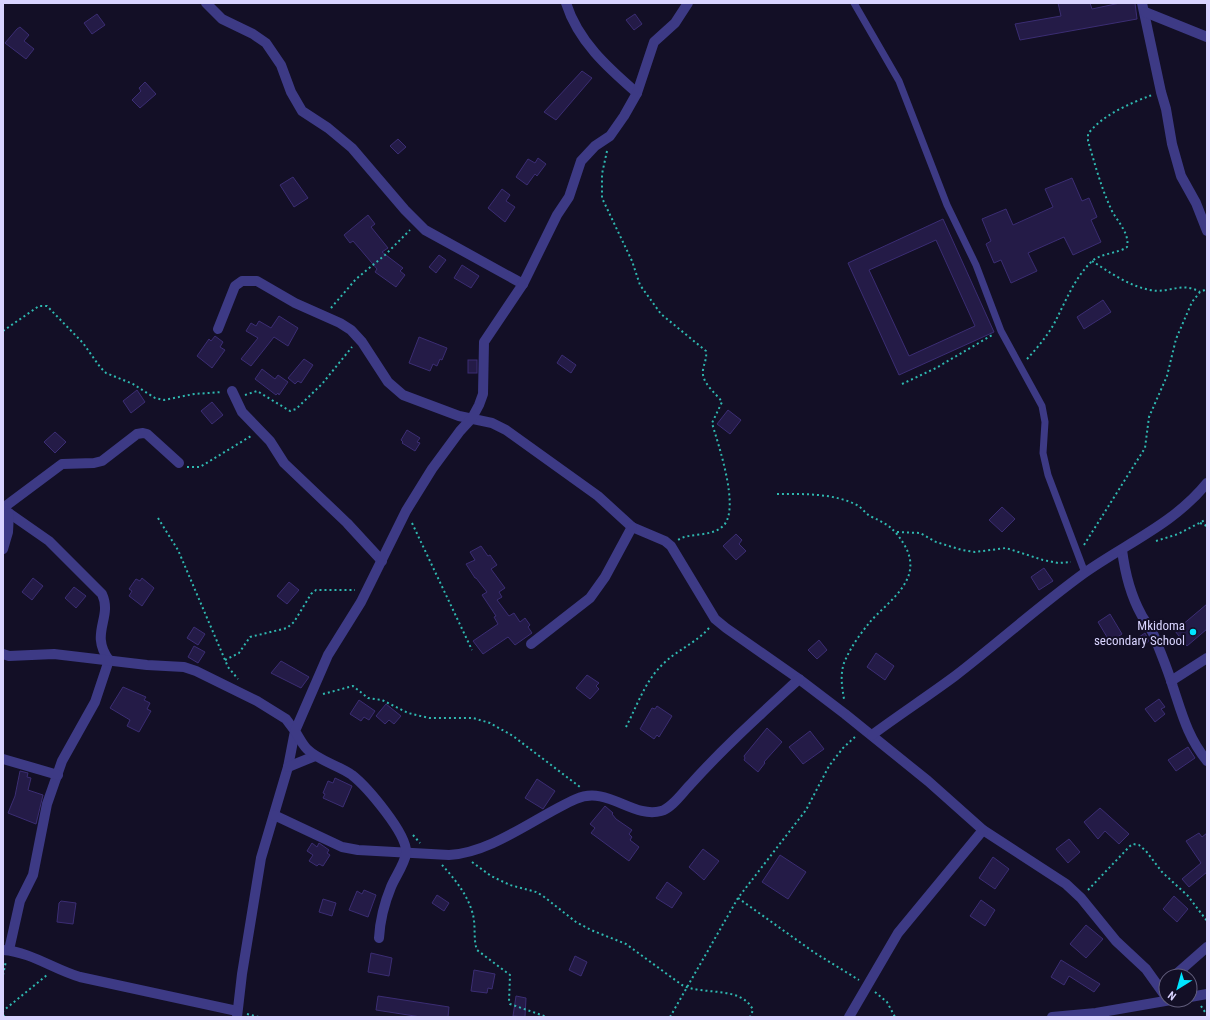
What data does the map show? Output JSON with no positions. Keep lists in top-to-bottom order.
{
  "places": ["Mkidoma secondary School"],
  "north": "bottom left"
}
